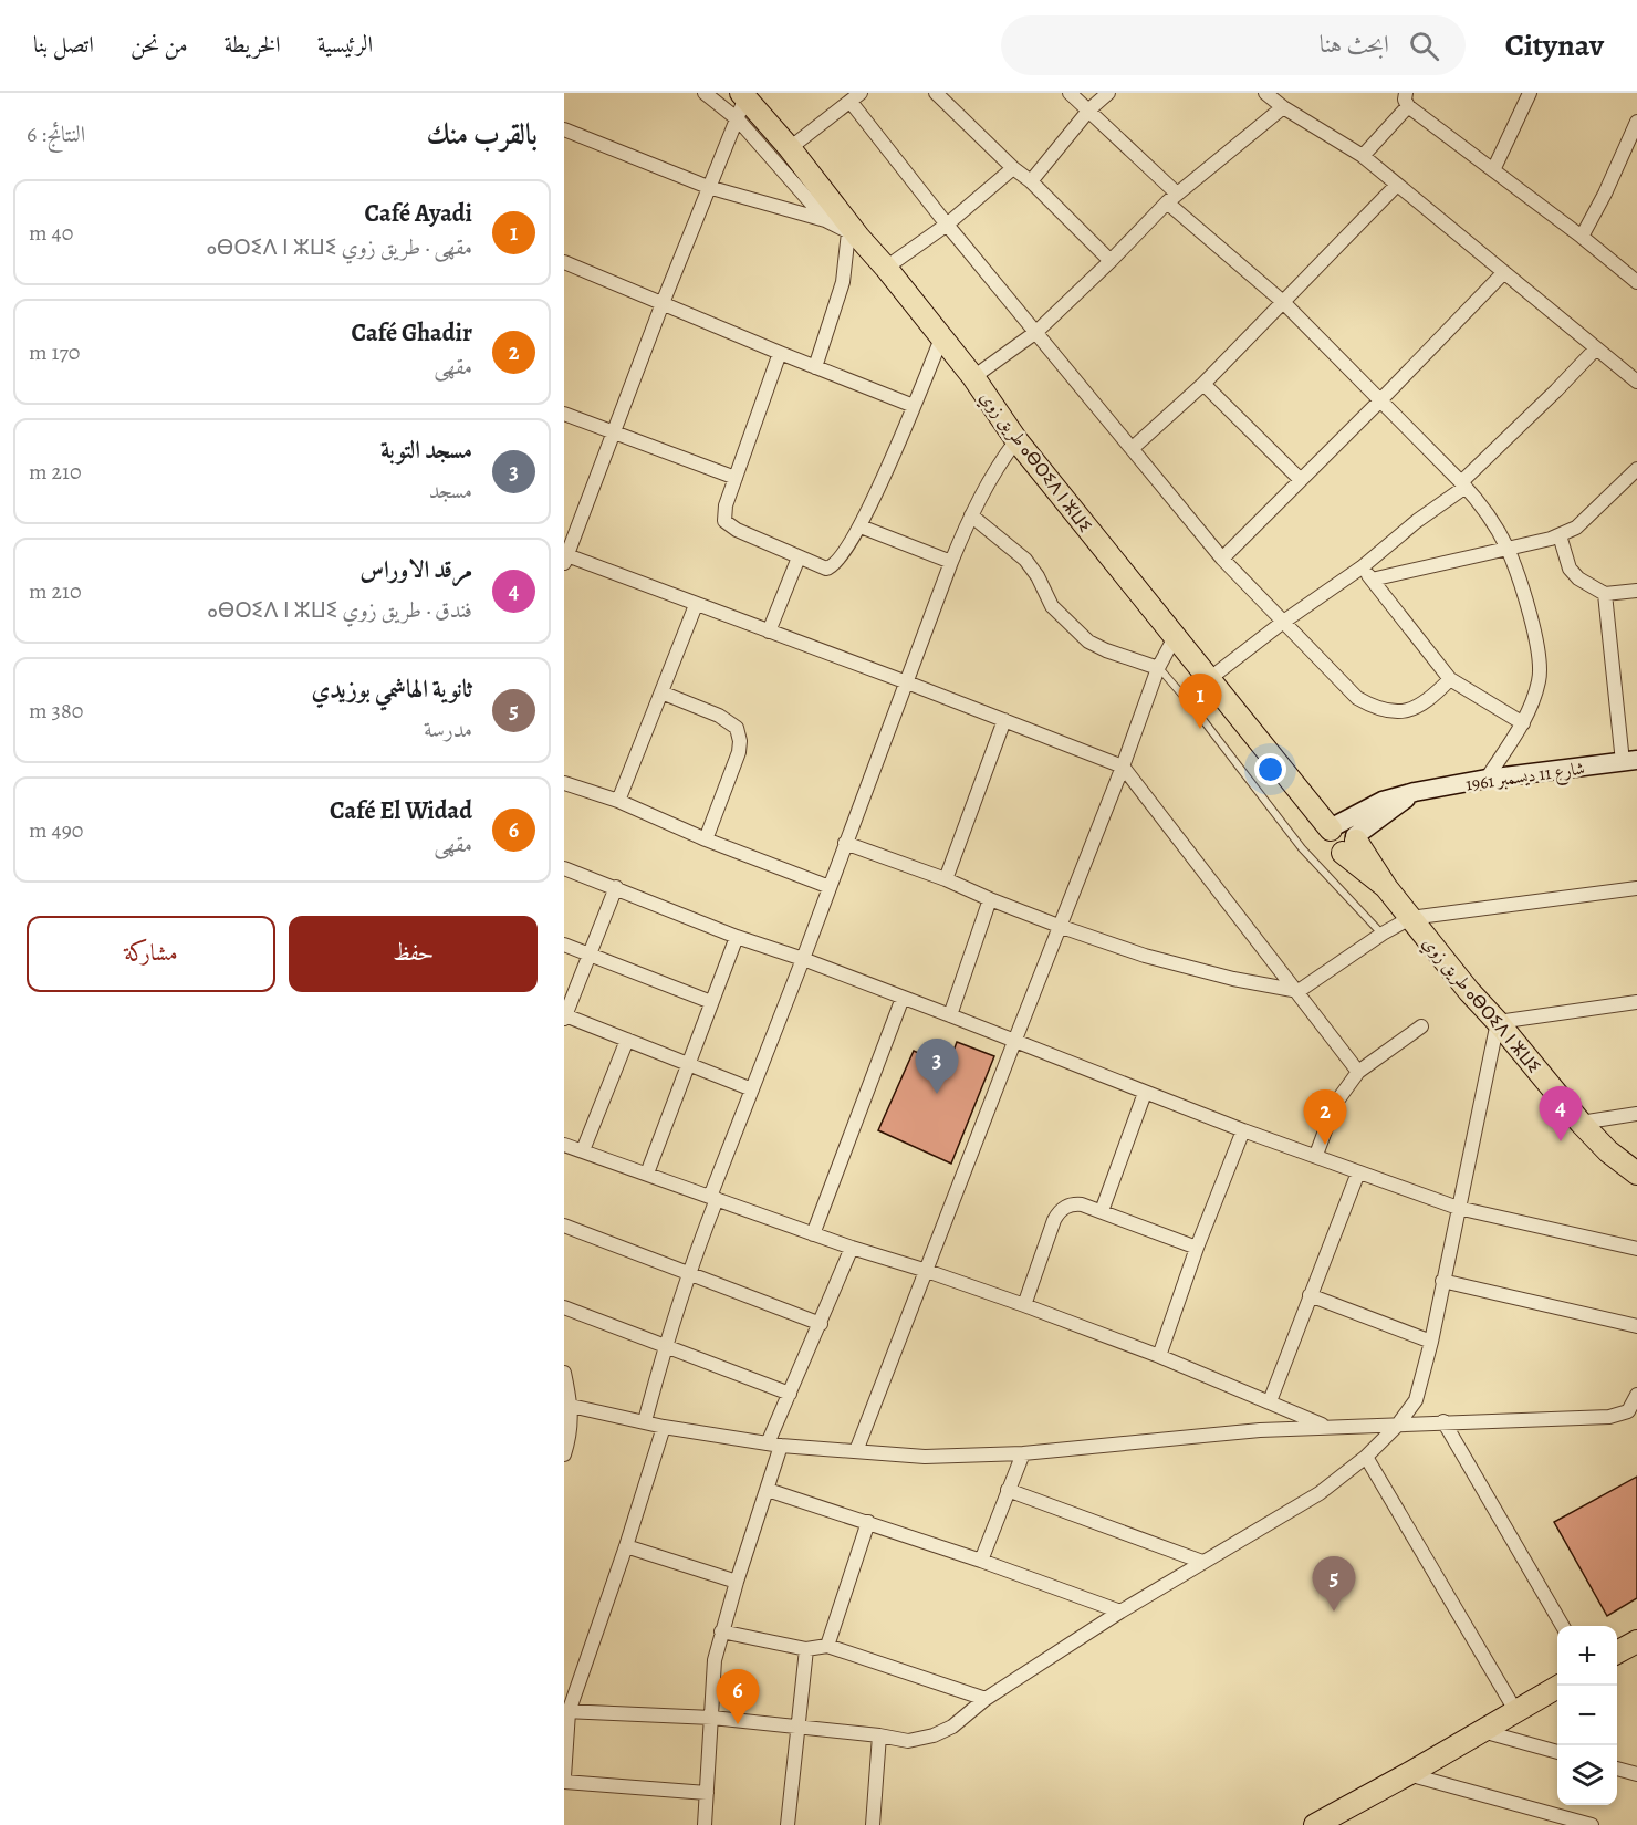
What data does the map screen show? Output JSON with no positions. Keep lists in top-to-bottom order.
{
  "streets": {
    "main road": ["طريق زوي ⴰⴱⵔⵉⴷ ⵏ ⵣⵡⵉ", "شارع 11 ديسمبر 1961"]
  },
  "crossings": [
    ["طريق زوي ⴰⴱⵔⵉⴷ ⵏ ⵣⵡⵉ", "شارع 11 ديسمبر 1961"]
  ],
  "page": {
    "header": "Citynav",
    "search": "ابحث هنا",
    "nav": [
      "الرئيسية",
      "الخريطة",
      "من نحن",
      "اتصل بنا"
    ],
    "heading": ["بالقرب منك", "النتائج: 6"],
    "list": [
      {
        "mark": "1",
        "name": "Café Ayadi",
        "note": "مقهى · طريق زوي ⴰⴱⵔⵉⴷ ⵏ ⵣⵡⵉ",
        "value": "40 m"
      },
      {
        "mark": "2",
        "name": "Café Ghadir",
        "note": "مقهى",
        "value": "170 m"
      },
      {
        "mark": "3",
        "name": "مسجد التوبة",
        "note": "مسجد",
        "value": "210 m"
      },
      {
        "mark": "4",
        "name": "مرقد الاوراس",
        "note": "فندق · طريق زوي ⴰⴱⵔⵉⴷ ⵏ ⵣⵡⵉ",
        "value": "210 m"
      },
      {
        "mark": "5",
        "name": "ثانوية الهاشمي بوزيدي",
        "note": "مدرسة",
        "value": "380 m"
      },
      {
        "mark": "6",
        "name": "Café El Widad",
        "note": "مقهى",
        "value": "490 m"
      }
    ],
    "pins": [
      "1",
      "3",
      "4",
      "2",
      "5",
      "6"
    ],
    "buttons": ["حفظ", "مشاركة"],
    "map_buttons": ["+", "−"]
  }
}
